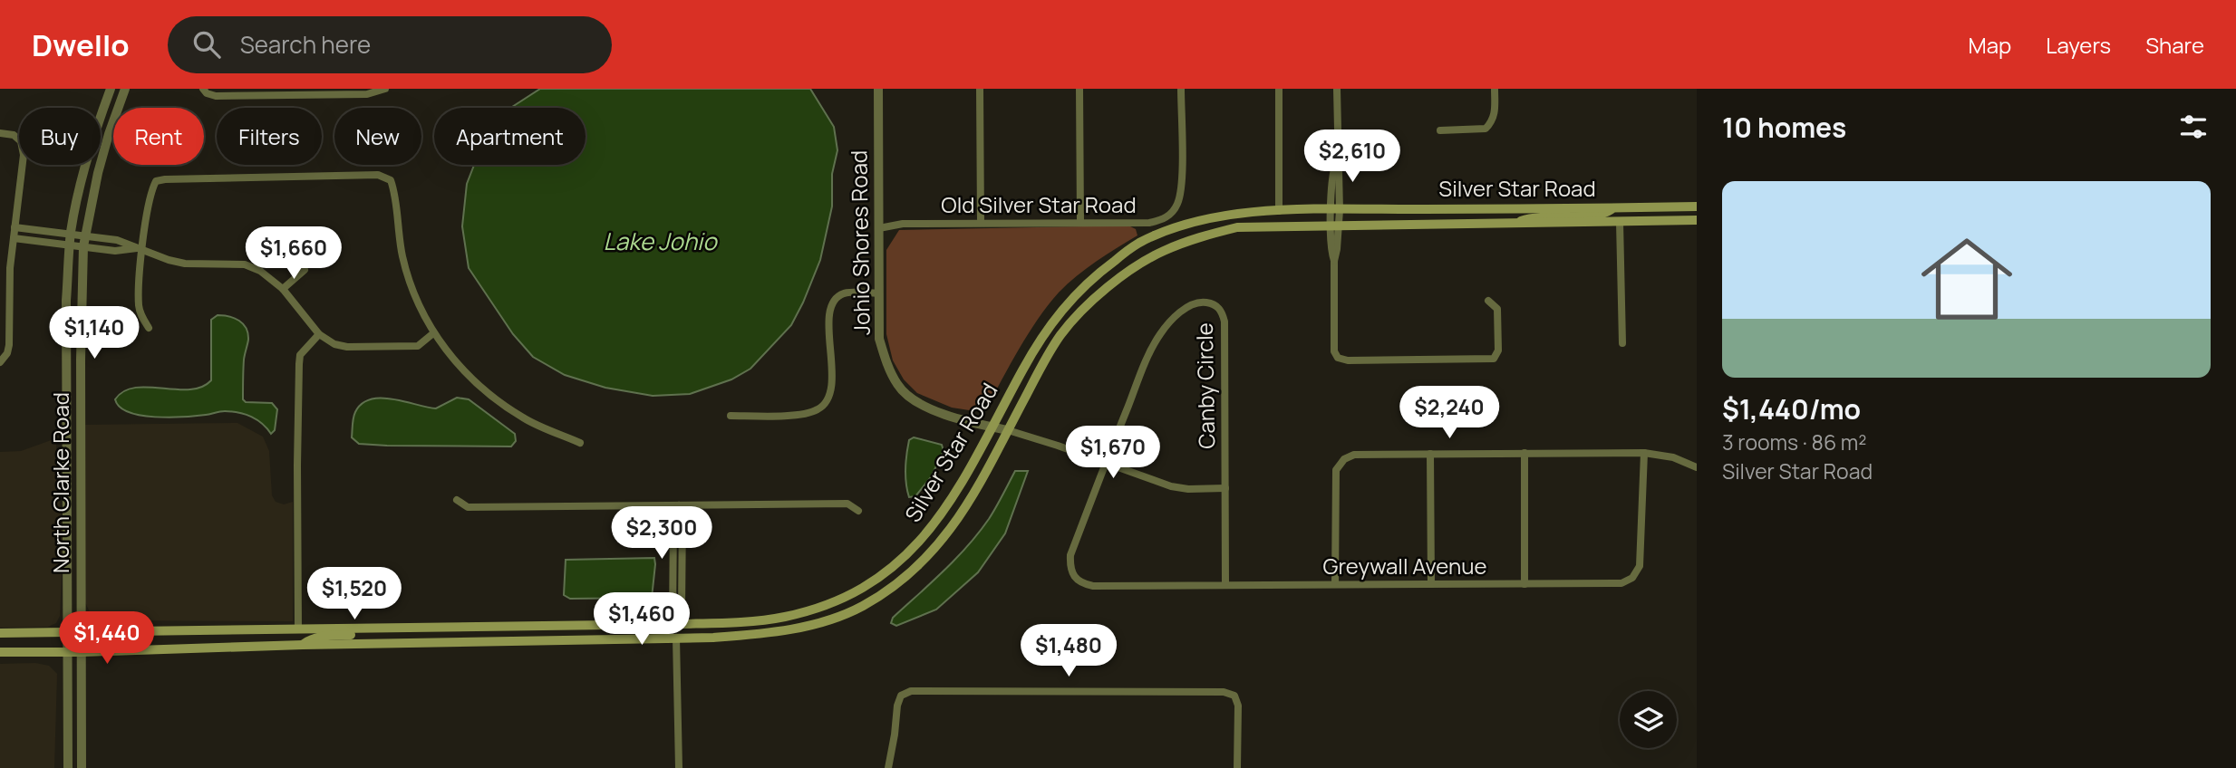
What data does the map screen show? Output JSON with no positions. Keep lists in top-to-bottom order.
{
  "streets": {
    "main road": ["Silver Star Road"],
    "street": [
      "Old Silver Star Road",
      "Johio Shores Road",
      "Canby Circle",
      "North Clarke Road",
      "Greywall Avenue"
    ]
  },
  "crossings": [
    ["Silver Star Road", "Johio Shores Road"],
    ["Silver Star Road", "North Clarke Road"],
    ["Old Silver Star Road", "Johio Shores Road"],
    ["Canby Circle", "Greywall Avenue"]
  ],
  "water": ["Lake Johio"],
  "page": {
    "header": "Dwello",
    "search": "Search here",
    "nav": ["Map", "Layers", "Share"],
    "heading": "10 homes",
    "chip": [
      "Buy",
      "Rent",
      "Filters",
      "New",
      "Apartment"
    ],
    "price": [
      "$2,610",
      "$1,660",
      "$1,140",
      "$2,240",
      "$1,670",
      "$2,300",
      "$1,520",
      "$1,460",
      "$1,440",
      "$1,480"
    ],
    "list": [
      {
        "name": "$1,440/mo",
        "note": "3 rooms · 86 m² · Silver Star Road"
      }
    ]
  }
}
